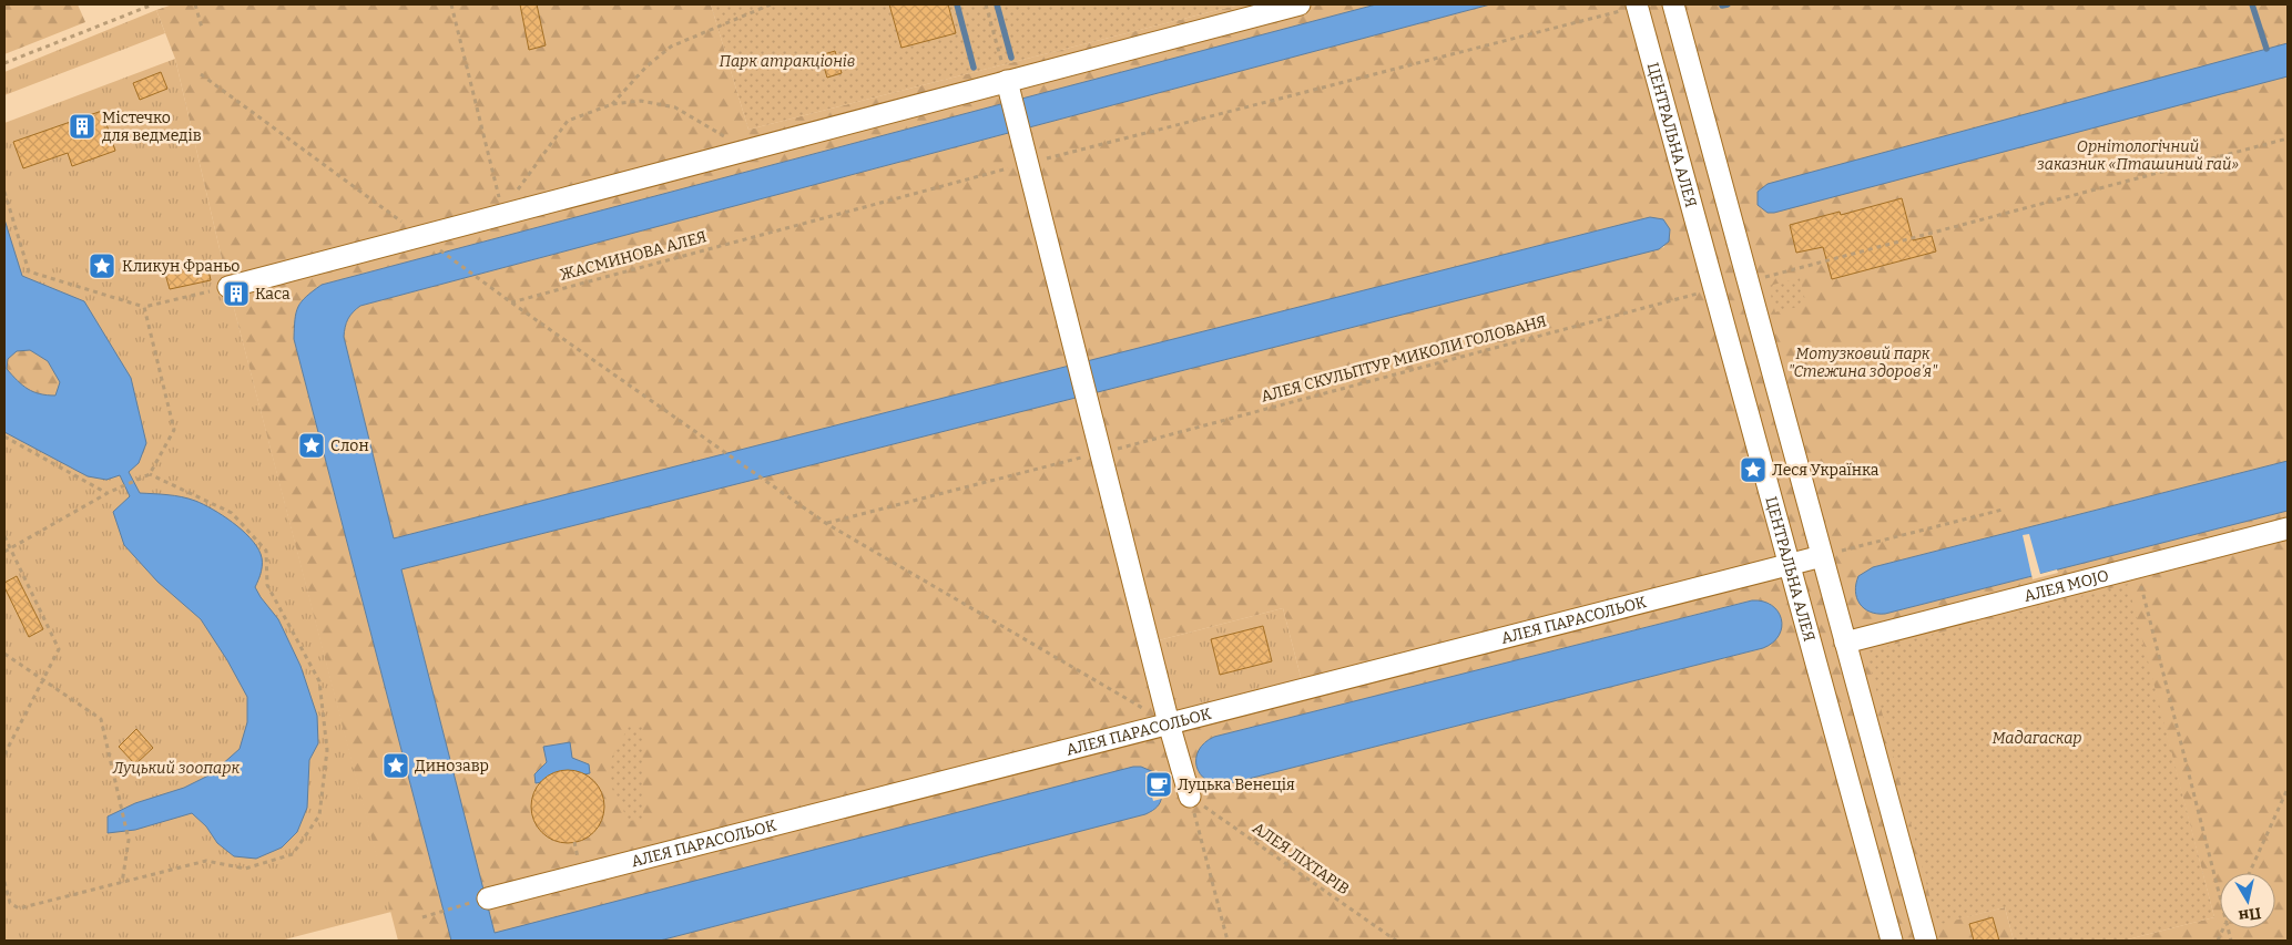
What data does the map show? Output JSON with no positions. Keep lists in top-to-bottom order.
{
  "streets": {
    "street": ["ЦЕНТРАЛЬНА АЛЕЯ", "АЛЕЯ MOJO", "АЛЕЯ ПАРАСОЛЬОК"],
    "path": ["ЖАСМИНОВА АЛЕЯ", "АЛЕЯ СКУЛЬПТУР МИКОЛИ ГОЛОВАНЯ", "АЛЕЯ ЛІХТАРІВ"]
  },
  "crossings": [
    ["ЦЕНТРАЛЬНА АЛЕЯ", "ЖАСМИНОВА АЛЕЯ"],
    ["ЦЕНТРАЛЬНА АЛЕЯ", "АЛЕЯ СКУЛЬПТУР МИКОЛИ ГОЛОВАНЯ"],
    ["ЦЕНТРАЛЬНА АЛЕЯ", "АЛЕЯ ПАРАСОЛЬОК"]
  ],
  "parks": [
    "Парк атракціонів",
    "Орнітологічний заказник «Пташиний гай»",
    "Мотузковий парк \"Стежина здоров’я\"",
    "Мадагаскар",
    "Луцький зоопарк"
  ],
  "places": {
    "building": ["Містечко для ведмедів", "Каса"],
    "place": [
      "Кликун Франьо",
      "Слон",
      "Леся Українка",
      "Динозавр"
    ],
    "cafe": ["Луцька Венеція"]
  },
  "north": "bottom"
}
